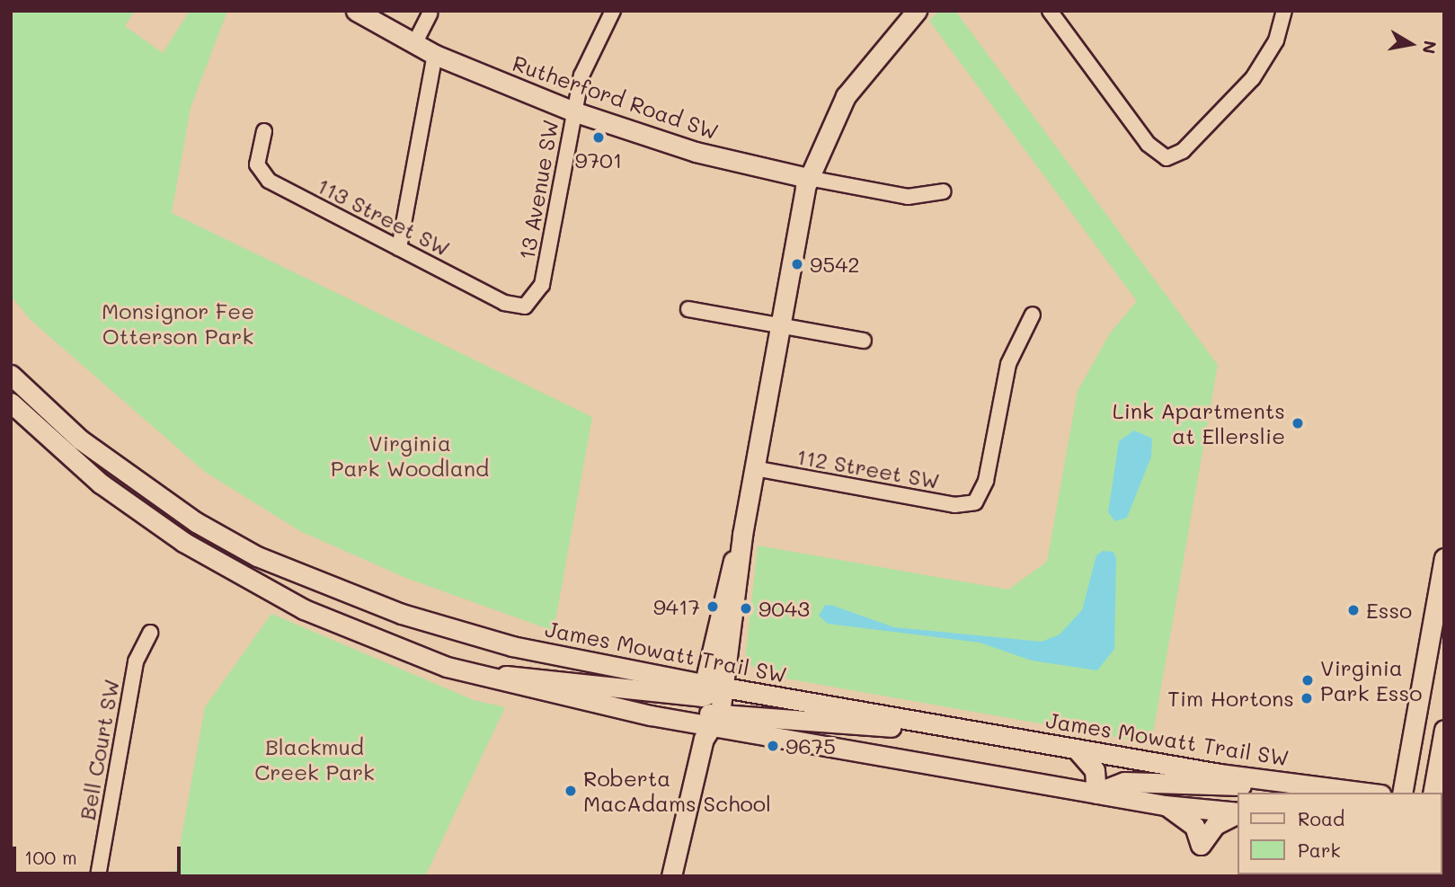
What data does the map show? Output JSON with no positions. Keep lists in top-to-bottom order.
{
  "streets": {
    "main road": ["Rutherford Road SW", "James Mowatt Trail SW"],
    "street": [
      "13 Avenue SW",
      "113 Street SW",
      "112 Street SW",
      "Bell Court SW"
    ]
  },
  "crossings": [
    ["Rutherford Road SW", "13 Avenue SW"],
    ["13 Avenue SW", "113 Street SW"]
  ],
  "parks": ["Monsignor Fee Otterson Park", "Virginia Park Woodland", "Blackmud Creek Park"],
  "places": [
    "9701",
    "9542",
    "Link Apartments at Ellerslie",
    "9417",
    "9043",
    "Esso",
    "Virginia Park Esso",
    "Tim Hortons",
    "9675",
    "Roberta MacAdams School"
  ],
  "legend": ["Road", "Park"],
  "scale_bar": "100 m",
  "north": "right"
}
